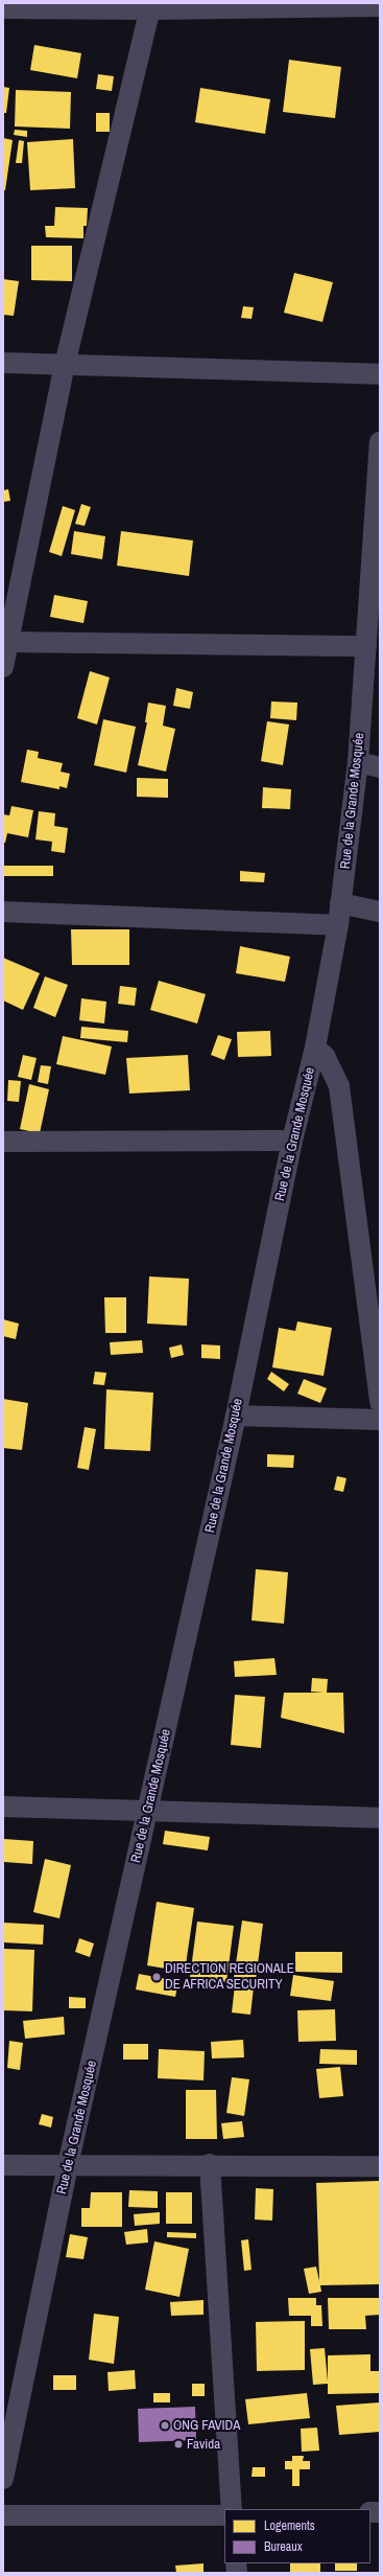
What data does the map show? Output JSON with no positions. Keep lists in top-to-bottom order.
{
  "streets": {
    "street": ["Rue de la Grande Mosquée"]
  },
  "places": ["DIRECTION REGIONALE DE AFRICA SECURITY", "ONG FAVIDA", "Favida"],
  "legend": ["Logements", "Bureaux"]
}
